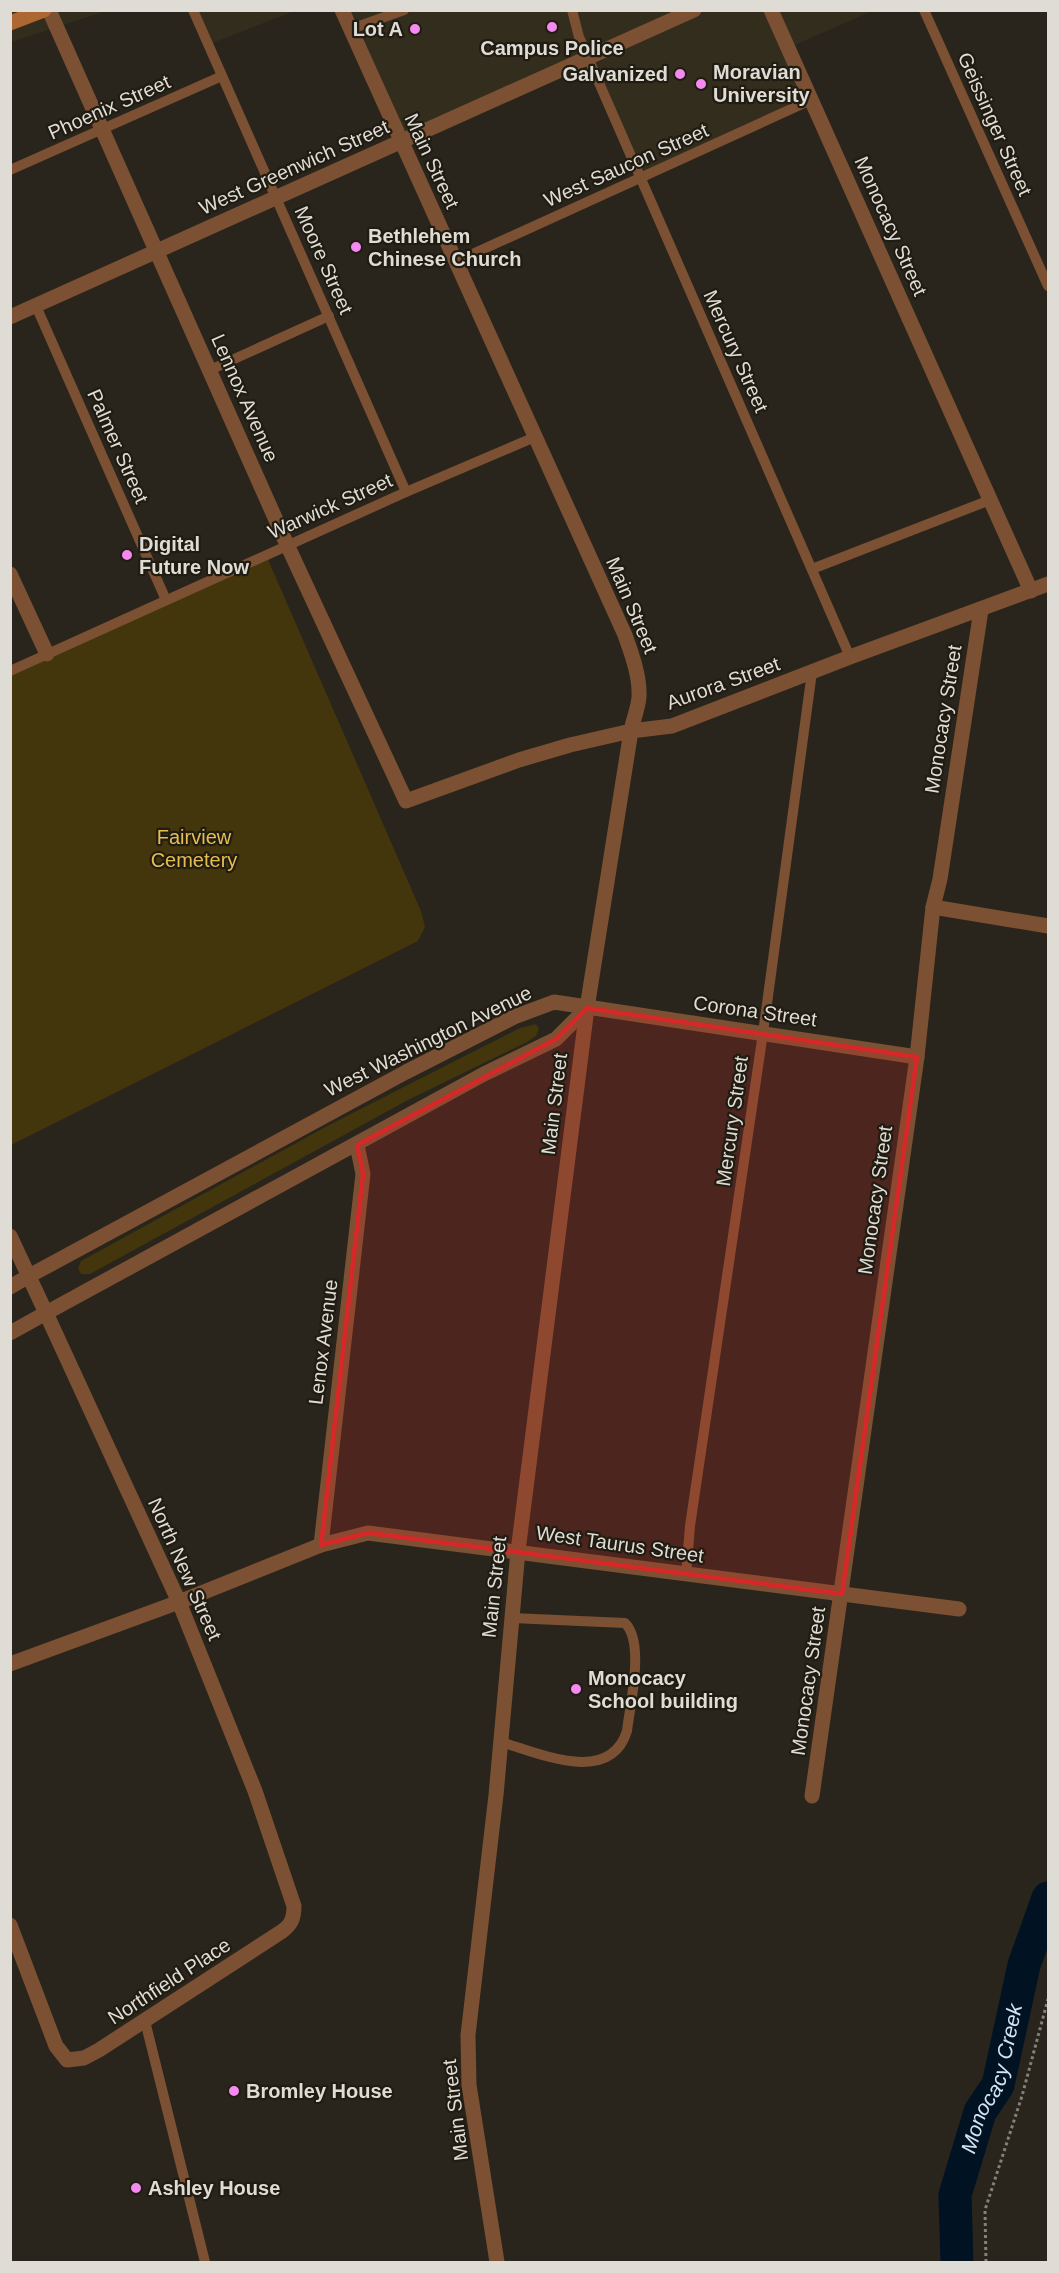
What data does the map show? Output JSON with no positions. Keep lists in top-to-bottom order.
{
  "streets": {
    "street": [
      "Main Street",
      "West Greenwich Street",
      "Monocacy Street",
      "Lennox Avenue",
      "Aurora Street",
      "Corona Street",
      "West Washington Avenue",
      "Lenox Avenue",
      "West Taurus Street",
      "North New Street",
      "Northfield Place"
    ],
    "lane": [
      "Phoenix Street",
      "Geissinger Street",
      "West Saucon Street",
      "Moore Street",
      "Mercury Street",
      "Palmer Street",
      "Warwick Street"
    ]
  },
  "crossings": [
    ["Phoenix Street", "Moore Street"],
    ["Phoenix Street", "Lennox Avenue"],
    ["Main Street", "West Saucon Street"],
    ["Main Street", "West Greenwich Street"],
    ["Main Street", "Warwick Street"],
    ["Main Street", "Aurora Street"],
    ["Main Street", "Corona Street"],
    ["Main Street", "West Washington Avenue"],
    ["Main Street", "West Taurus Street"],
    ["West Saucon Street", "Monocacy Street"],
    ["West Saucon Street", "Mercury Street"],
    ["West Greenwich Street", "Moore Street"],
    ["West Greenwich Street", "Mercury Street"],
    ["West Greenwich Street", "Lennox Avenue"],
    ["West Greenwich Street", "Palmer Street"],
    ["Monocacy Street", "Aurora Street"],
    ["Monocacy Street", "Corona Street"],
    ["Monocacy Street", "West Taurus Street"],
    ["Moore Street", "Warwick Street"],
    ["Mercury Street", "Aurora Street"],
    ["Mercury Street", "Corona Street"],
    ["Mercury Street", "West Taurus Street"],
    ["Lennox Avenue", "Warwick Street"],
    ["Lennox Avenue", "Aurora Street"],
    ["Palmer Street", "Warwick Street"],
    ["Corona Street", "West Washington Avenue"],
    ["West Washington Avenue", "North New Street"],
    ["Lenox Avenue", "West Taurus Street"],
    ["West Taurus Street", "North New Street"],
    ["North New Street", "Northfield Place"]
  ],
  "water": ["Monocacy Creek"],
  "parks": ["Fairview Cemetery"],
  "places": [
    "Campus Police",
    "Lot A",
    "Galvanized",
    "Moravian University",
    "Bethlehem Chinese Church",
    "Digital Future Now",
    "Monocacy School building",
    "Bromley House",
    "Ashley House"
  ]
}
